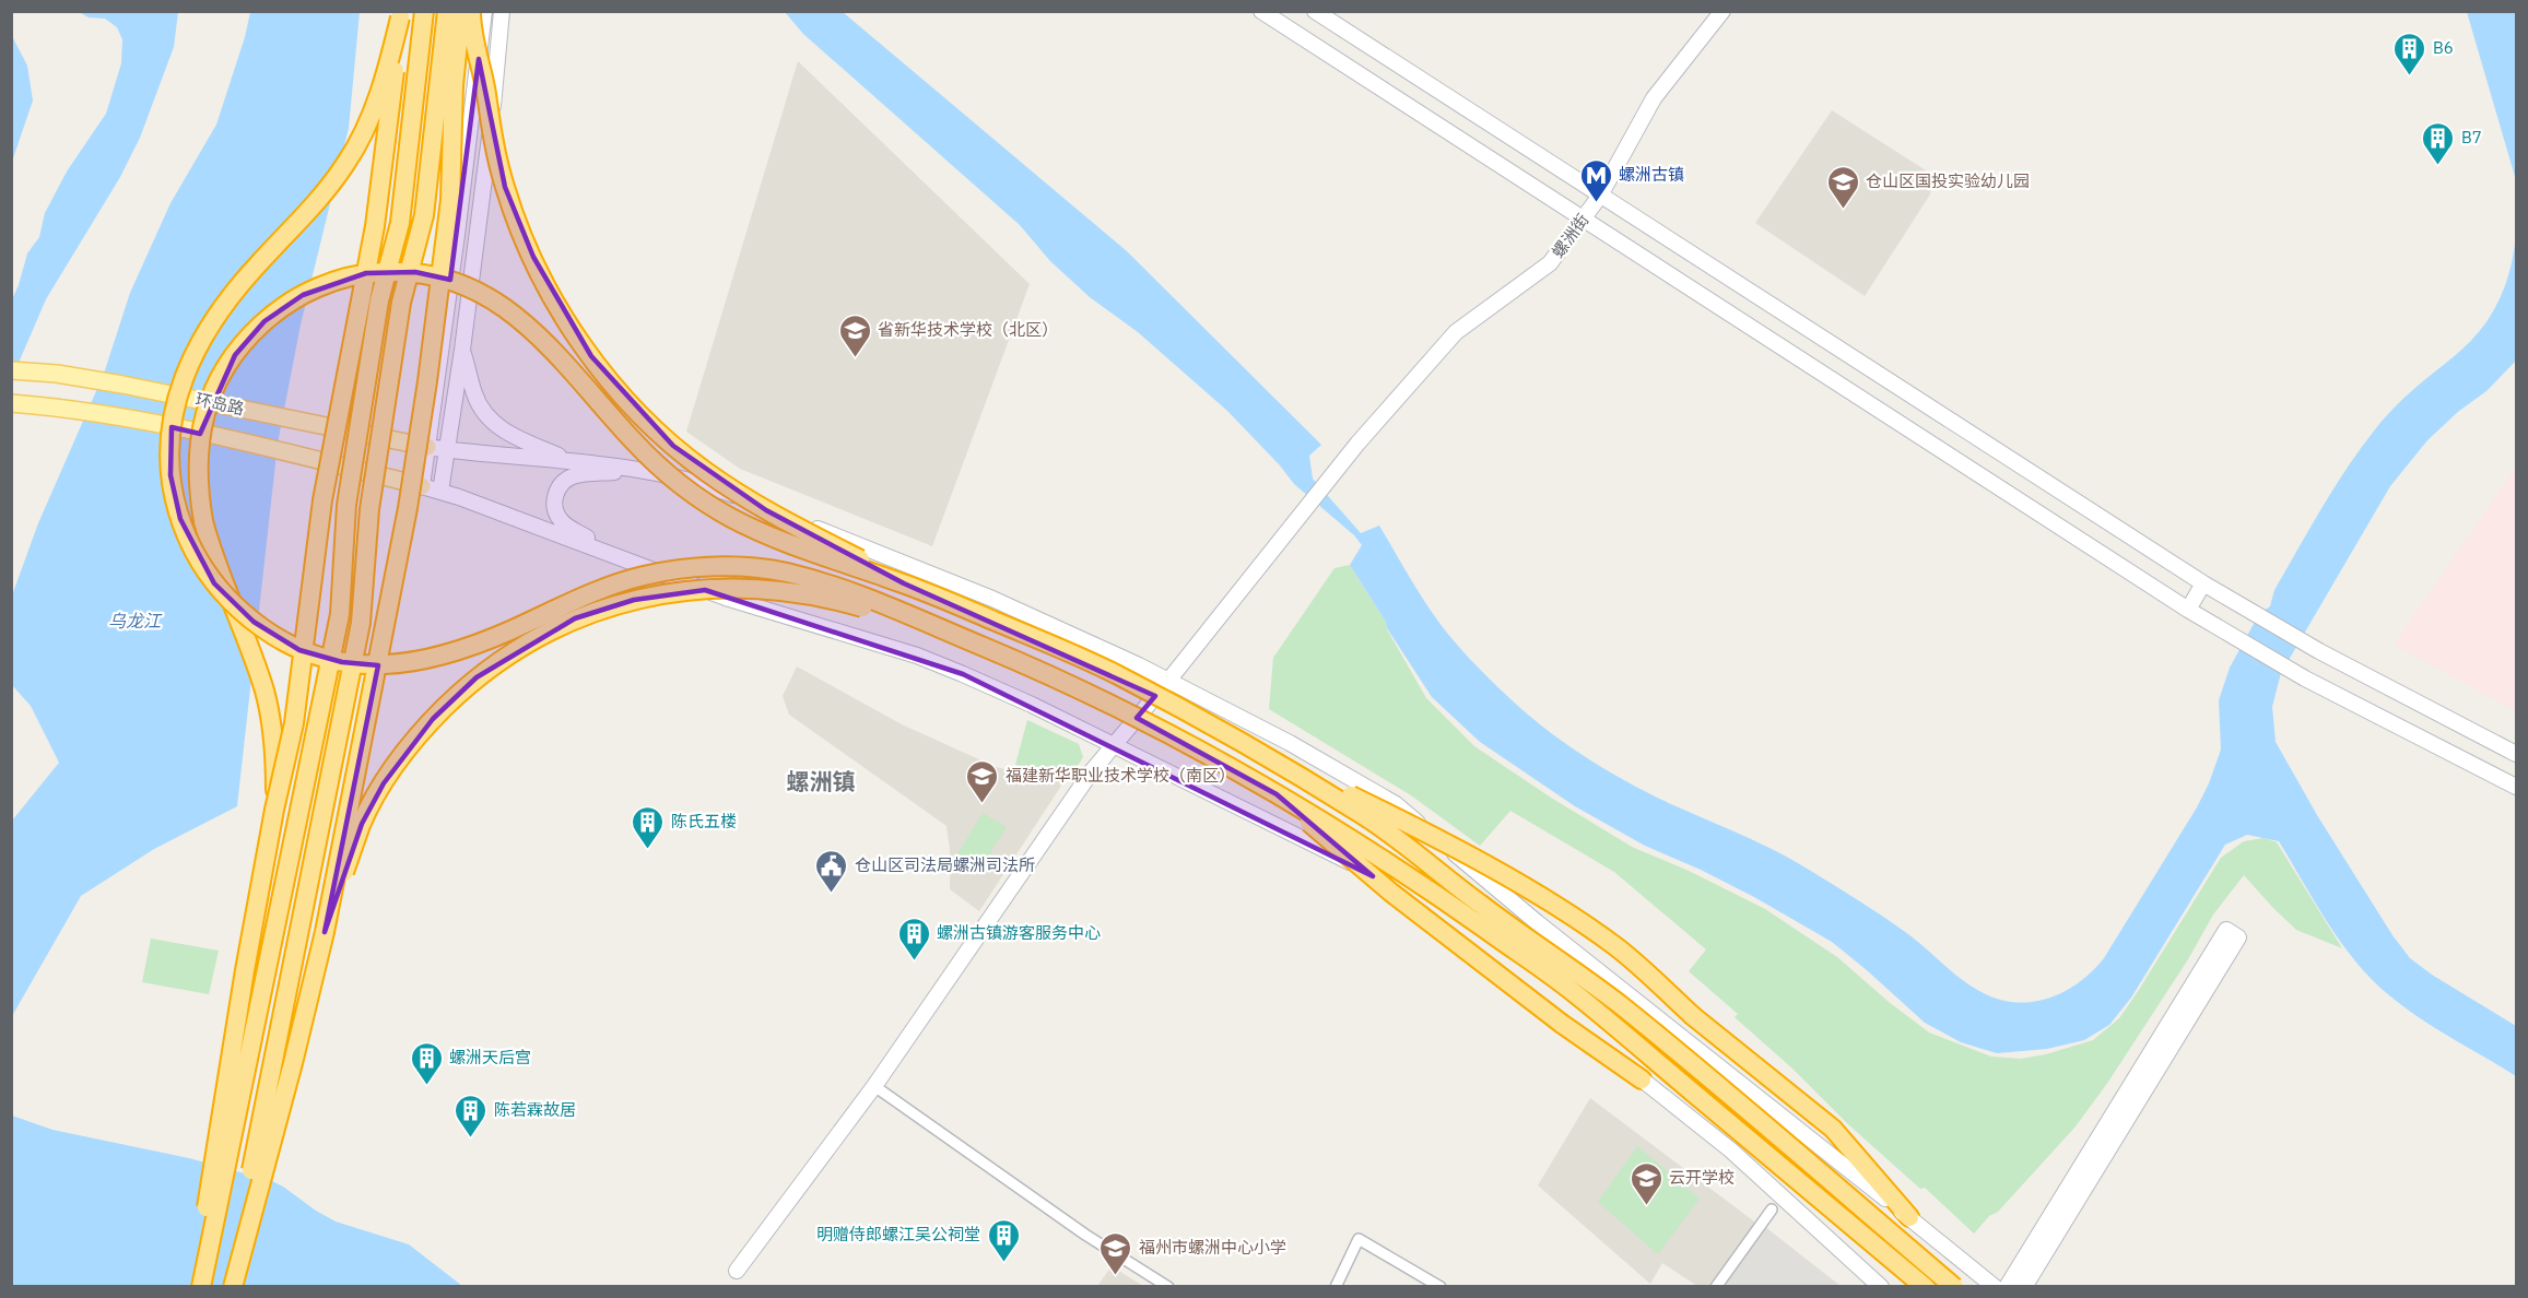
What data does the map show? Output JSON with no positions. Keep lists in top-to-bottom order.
{
  "streets": {
    "main road": ["环岛路"],
    "street": ["螺洲街"]
  },
  "districts": ["螺洲镇"],
  "water": ["乌龙江"],
  "places": {
    "building": [
      "B6",
      "B7",
      "陈氏五楼",
      "螺洲古镇游客服务中心",
      "螺洲天后宫",
      "陈若霖故居",
      "明赠侍郎螺江吴公祠堂"
    ],
    "metro station": ["螺洲古镇"],
    "school or university": [
      "仓山区国投实验幼儿园",
      "省新华技术学校（北区）",
      "福建新华职业技术学校（南区）",
      "云开学校",
      "福州市螺洲中心小学"
    ],
    "public building": ["仓山区司法局螺洲司法所"]
  }
}
